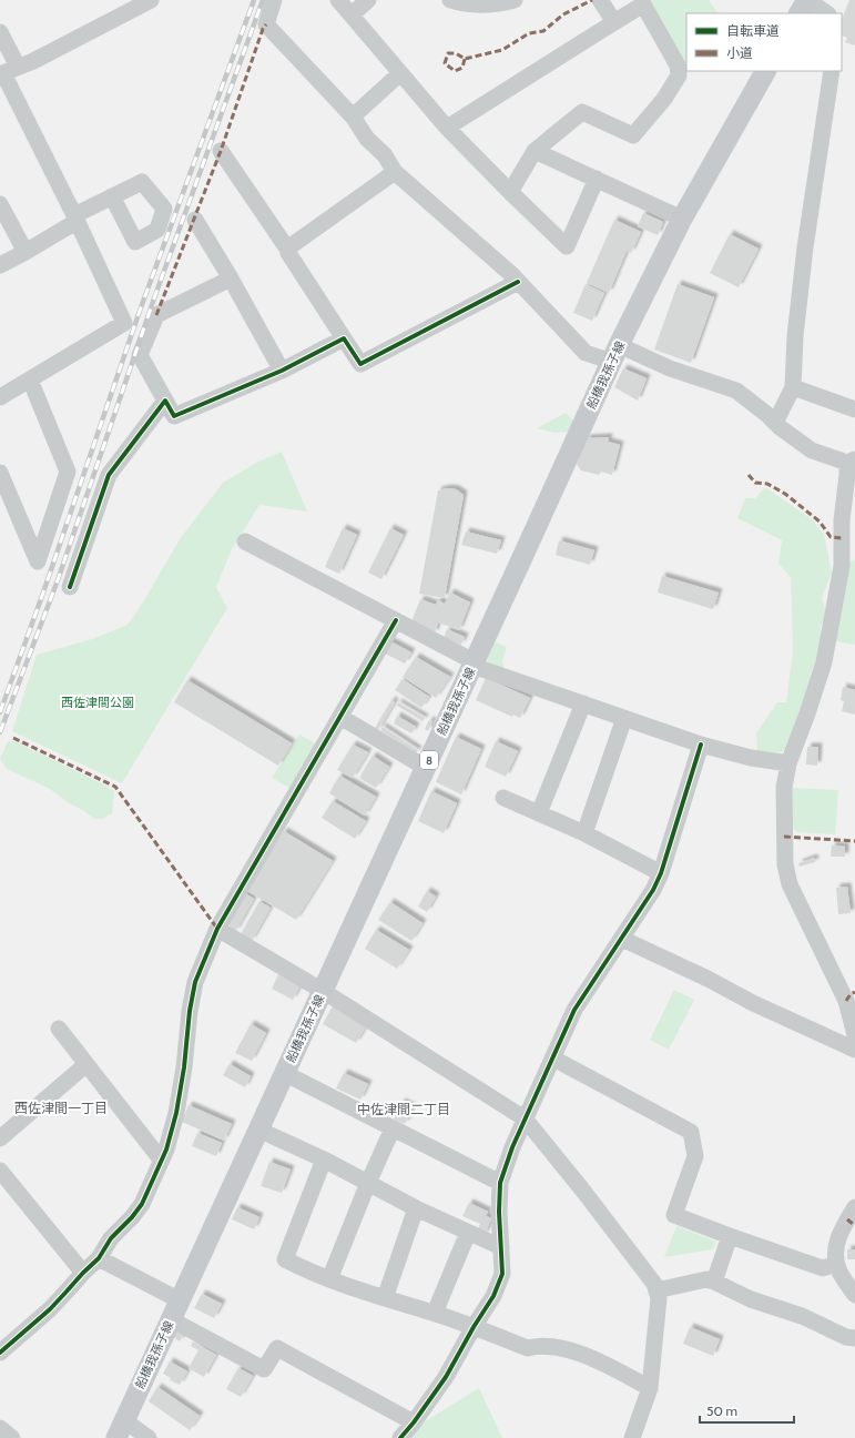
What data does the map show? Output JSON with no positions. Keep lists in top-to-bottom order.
{
  "streets": {
    "main road": ["船橋我孫子線", "8"]
  },
  "districts": ["西佐津間一丁目", "中佐津間二丁目"],
  "parks": ["西佐津間公園"],
  "legend": ["自転車道", "小道"],
  "scale_bar": "50 m"
}
